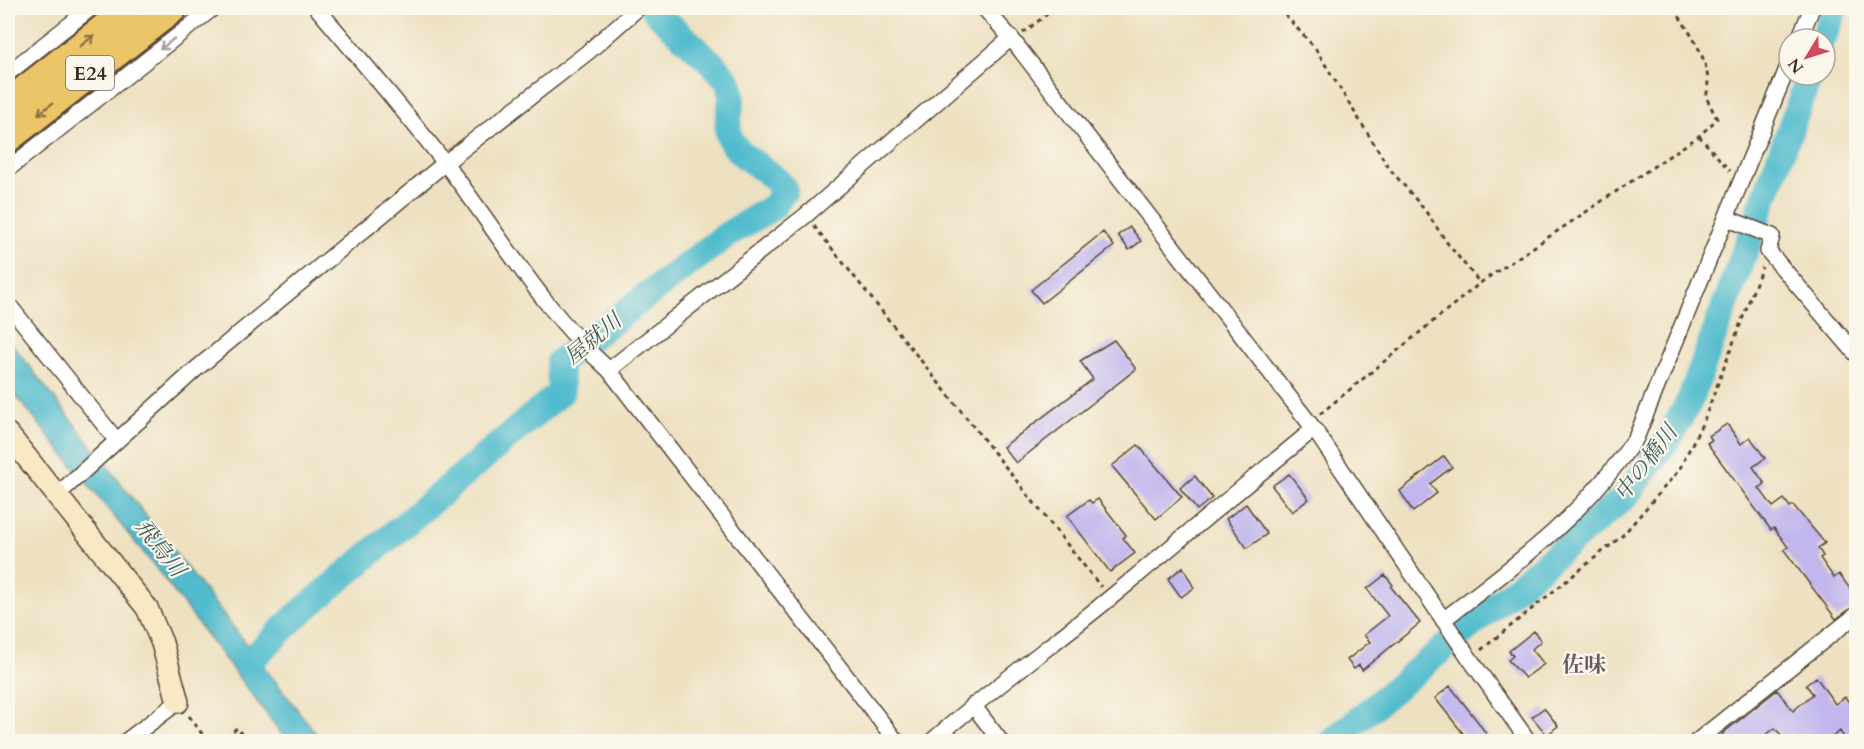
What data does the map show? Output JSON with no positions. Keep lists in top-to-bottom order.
{
  "streets": {
    "highway": ["E24"]
  },
  "districts": ["佐味"],
  "water": ["屋就川", "中の橋川", "飛鳥川"],
  "north": "bottom left"
}
